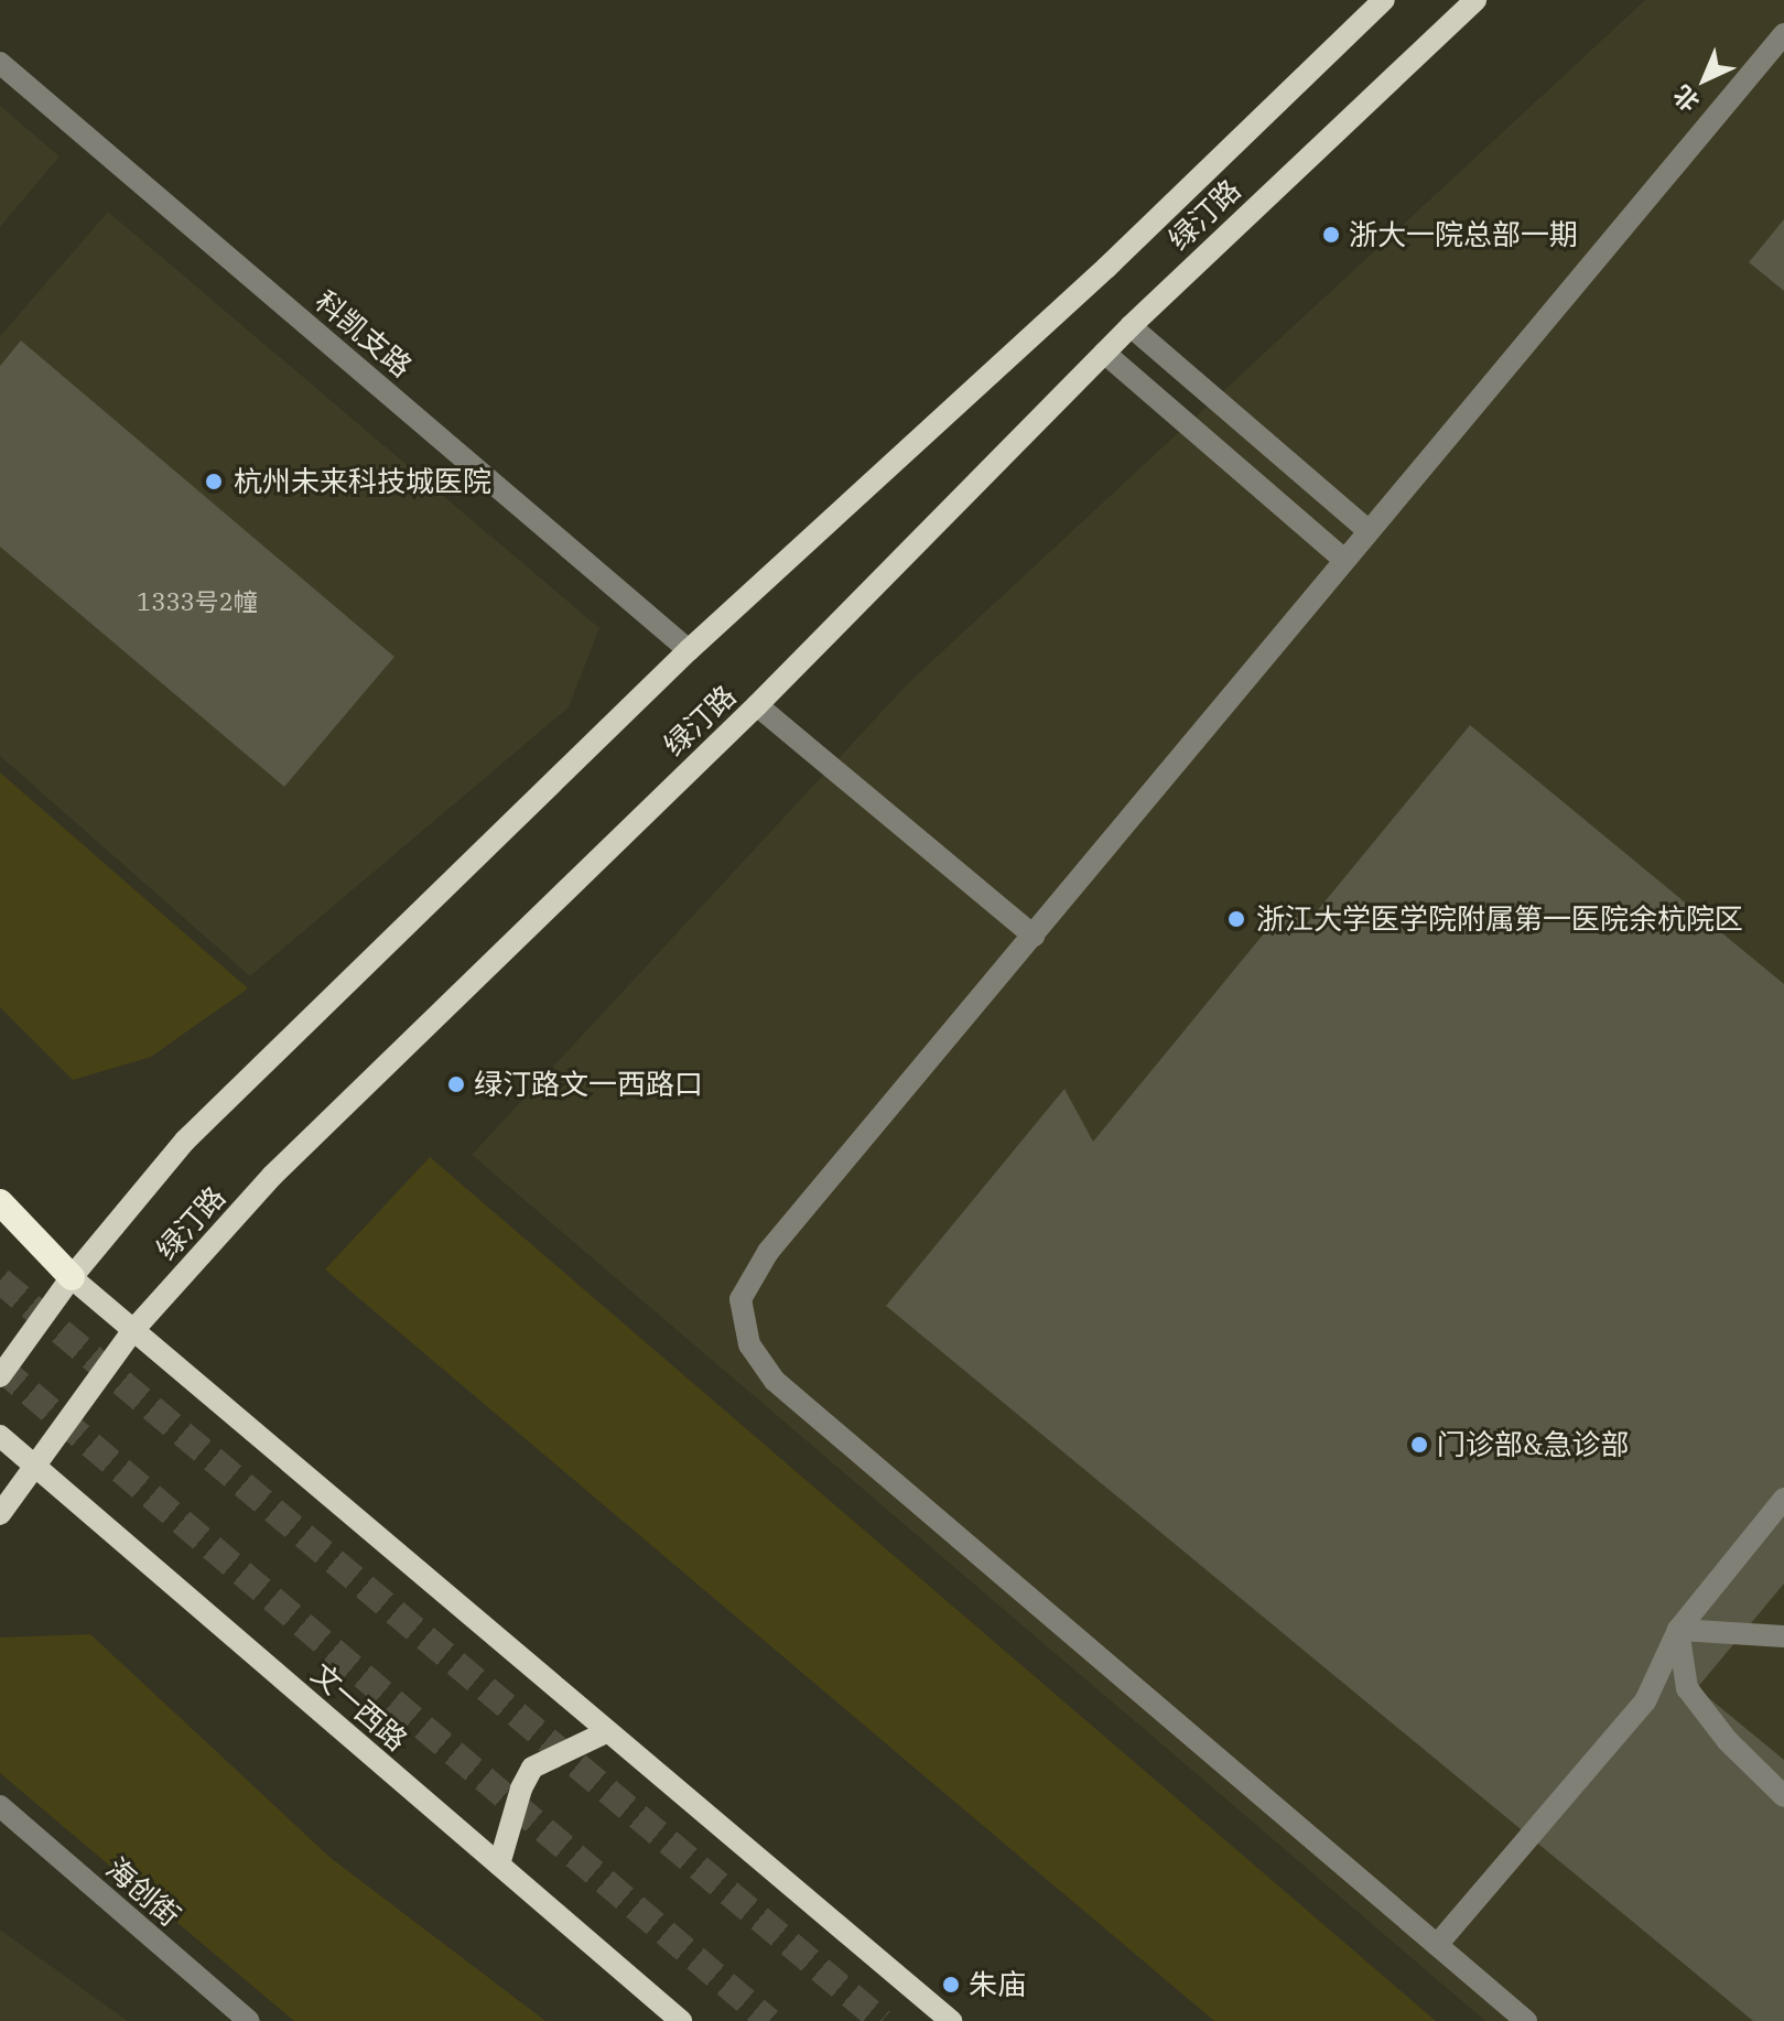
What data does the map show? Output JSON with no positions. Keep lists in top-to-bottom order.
{
  "streets": {
    "main road": ["绿汀路", "文一西路"],
    "street": ["科凯支路", "海创街"]
  },
  "crossings": [
    ["绿汀路", "科凯支路"],
    ["绿汀路", "文一西路"]
  ],
  "places": [
    "浙大一院总部一期",
    "杭州未来科技城医院",
    "浙江大学医学院附属第一医院余杭院区",
    "绿汀路文一西路口",
    "门诊部&急诊部",
    "朱庙"
  ],
  "house_numbers": ["1333号2幢"],
  "north": "bottom left"
}
